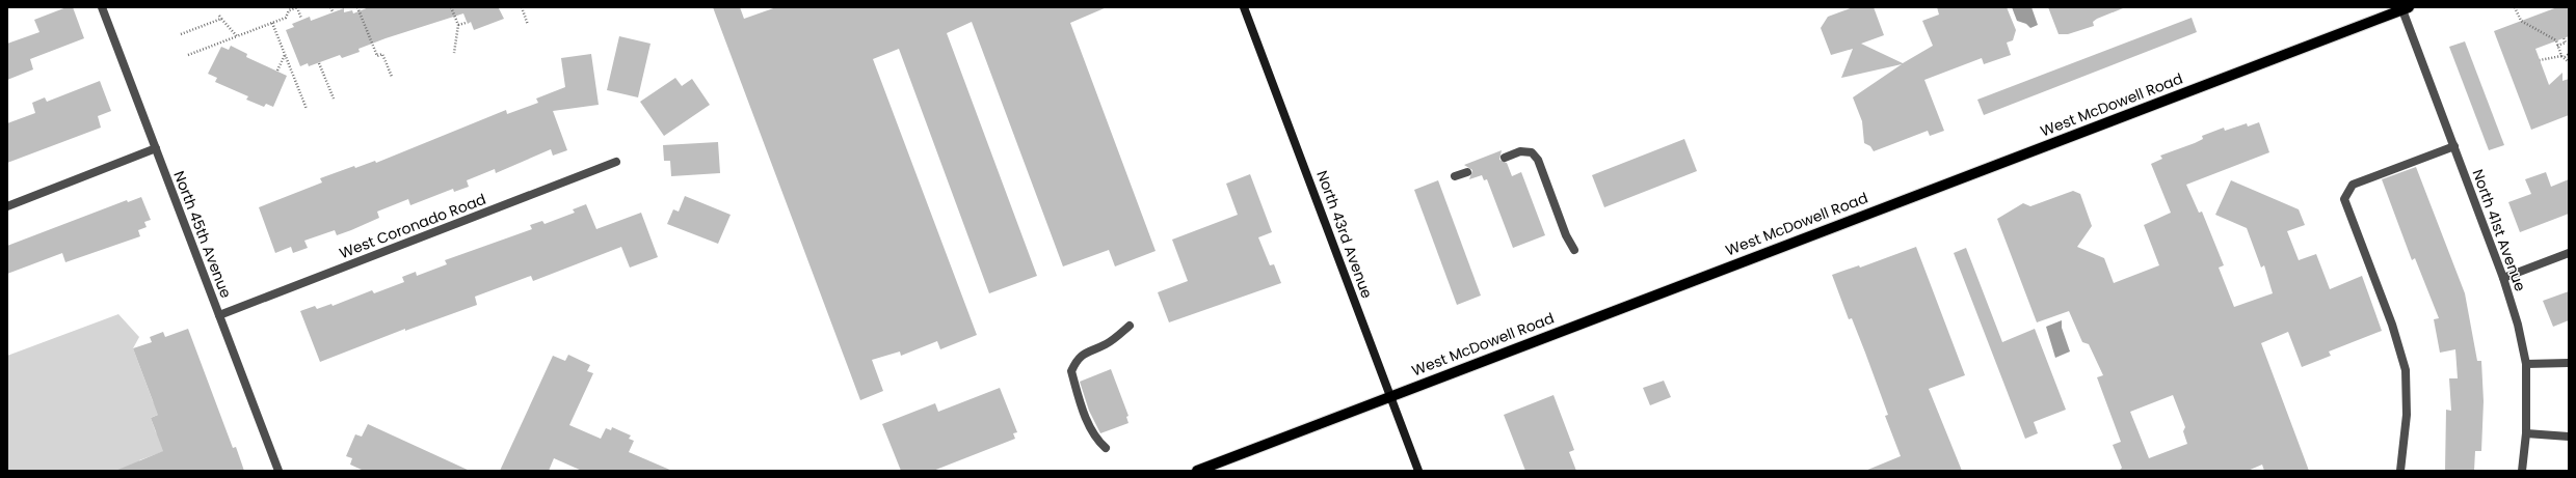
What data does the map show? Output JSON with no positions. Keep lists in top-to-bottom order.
{
  "streets": {
    "main road": ["West McDowell Road", "North 43rd Avenue"],
    "street": ["West Coronado Road", "North 41st Avenue", "North 45th Avenue"]
  },
  "crossings": [
    ["West McDowell Road", "North 41st Avenue"],
    ["West McDowell Road", "North 43rd Avenue"],
    ["West Coronado Road", "North 45th Avenue"]
  ]
}
